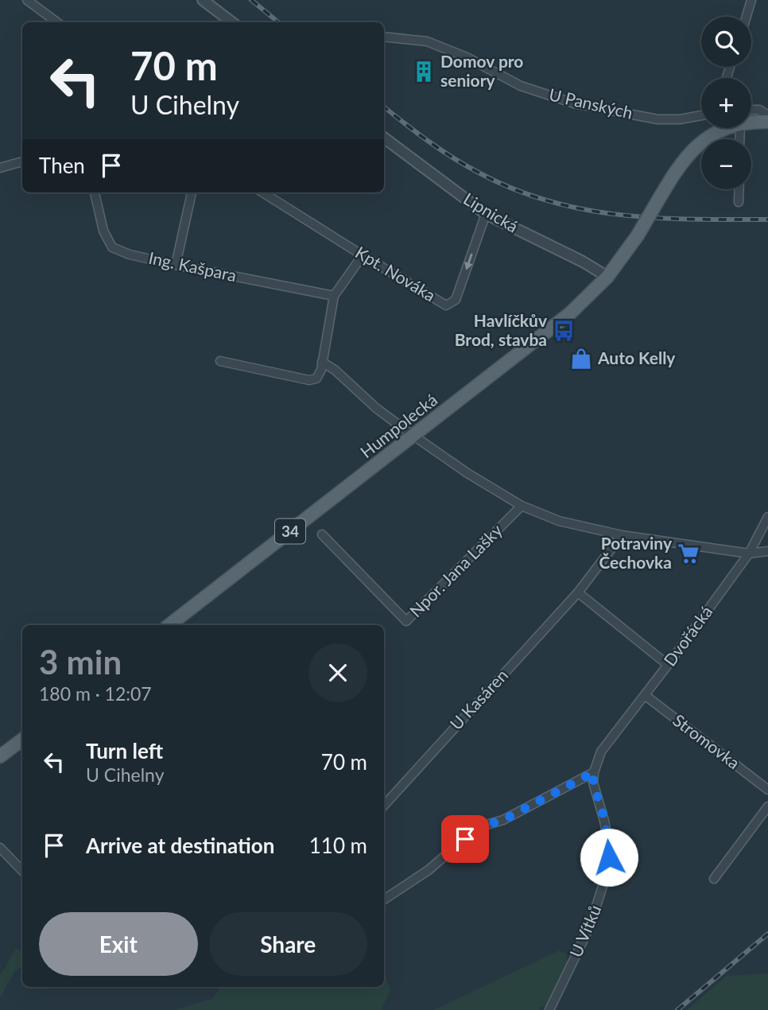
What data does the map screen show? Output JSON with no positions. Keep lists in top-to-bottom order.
{
  "streets": {
    "main road": ["Humpolecká", "34"],
    "street": [
      "U Panských",
      "Lipnická",
      "Ing. Kašpara",
      "Kpt. Nováka",
      "Npor. Jana Lašky",
      "Dvořácká",
      "U Kasáren",
      "Stromovka",
      "U Vítků"
    ]
  },
  "crossings": [
    ["Lipnická", "Kpt. Nováka"],
    ["Lipnická", "Humpolecká"],
    ["Dvořácká", "Stromovka"],
    ["Dvořácká", "U Vítků"]
  ],
  "places": {
    "building": ["Domov pro seniory"],
    "bus stop": ["Havlíčkův Brod, stavba"],
    "shop": ["Auto Kelly"],
    "supermarket": ["Potraviny Čechovka"]
  },
  "page": {
    "map_buttons": ["+", "−"],
    "turn": ["70 m", "U Cihelny"],
    "then": "Then",
    "heading": ["3 min", "180 m · 12:07"],
    "list": [
      {
        "name": "Turn left",
        "note": "U Cihelny",
        "value": "70 m"
      },
      {
        "name": "Arrive at destination",
        "value": "110 m"
      }
    ],
    "buttons": ["Exit", "Share"]
  }
}
